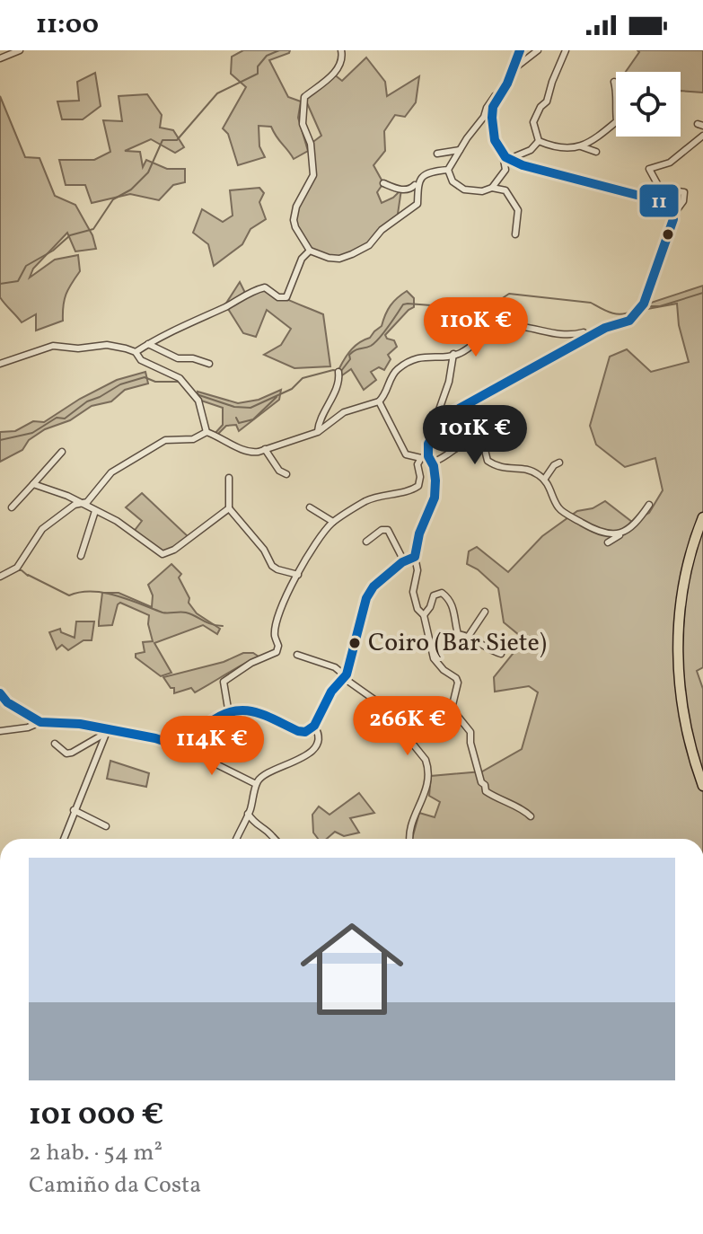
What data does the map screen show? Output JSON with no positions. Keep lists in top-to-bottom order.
{
  "places": ["Coiro (Bar Siete)"],
  "lines": ["transit line 11"],
  "page": {
    "status": "11:00",
    "price": [
      "110K €",
      "101K €",
      "266K €",
      "114K €"
    ],
    "list": [
      {
        "name": "101 000 €",
        "note": "2 hab. · 54 m² · Camiño da Costa"
      }
    ]
  }
}
